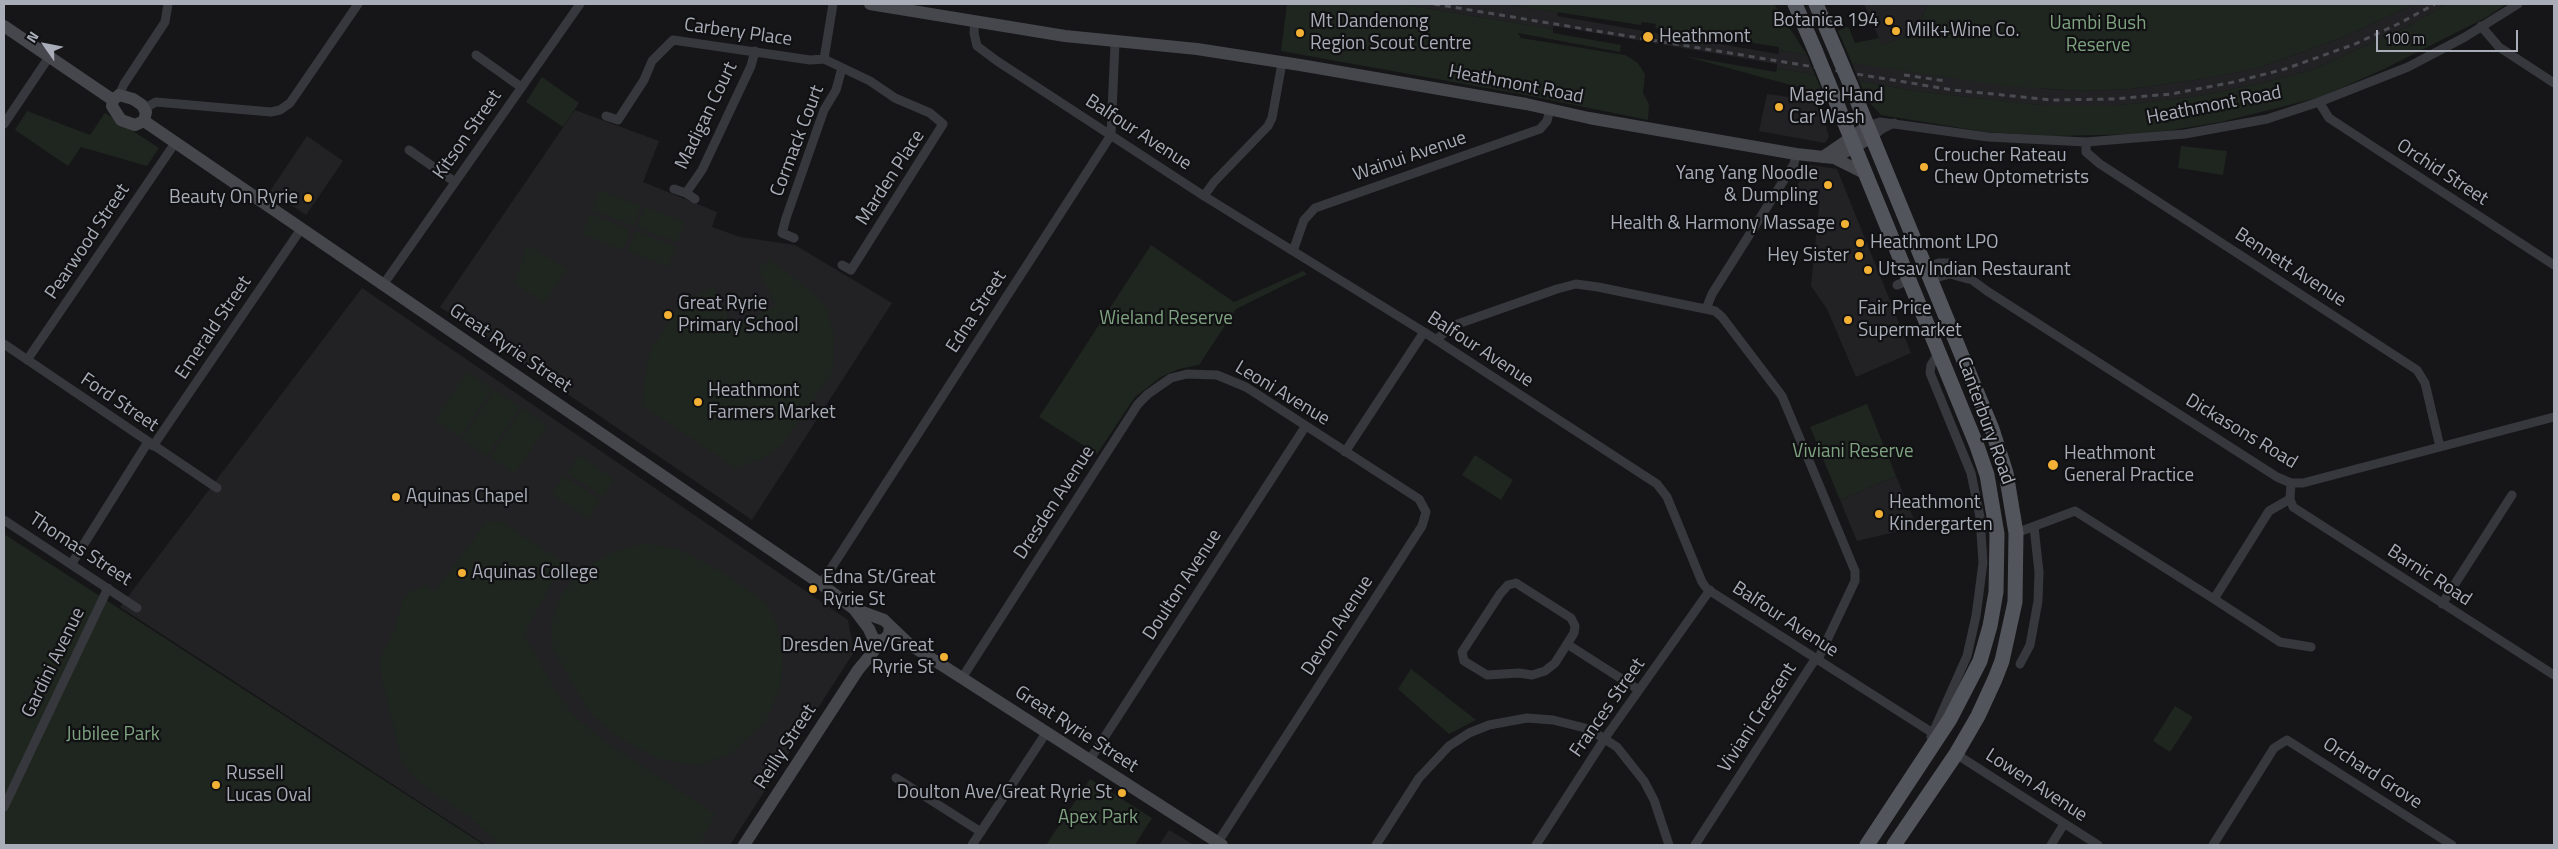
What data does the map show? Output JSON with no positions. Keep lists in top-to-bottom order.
{
  "streets": {
    "main road": [
      "Heathmont Road",
      "Great Ryrie Street",
      "Canterbury Road",
      "Reilly Street"
    ],
    "street": [
      "Carbery Place",
      "Madigan Court",
      "Balfour Avenue",
      "Kitson Street",
      "Cormack Court",
      "Wainui Avenue",
      "Orchid Street",
      "Marden Place",
      "Pearwood Street",
      "Bennett Avenue",
      "Edna Street",
      "Emerald Street",
      "Leoni Avenue",
      "Ford Street",
      "Dickasons Road",
      "Dresden Avenue",
      "Thomas Street",
      "Barnic Road",
      "Doulton Avenue",
      "Devon Avenue",
      "Gardini Avenue",
      "Frances Street",
      "Viviani Crescent",
      "Orchard Grove",
      "Lowen Avenue"
    ]
  },
  "crossings": [
    ["Carbery Place", "Madigan Court"],
    ["Carbery Place", "Cormack Court"],
    ["Heathmont Road", "Balfour Avenue"],
    ["Heathmont Road", "Wainui Avenue"],
    ["Heathmont Road", "Orchid Street"],
    ["Heathmont Road", "Bennett Avenue"],
    ["Heathmont Road", "Canterbury Road"],
    ["Balfour Avenue", "Wainui Avenue"],
    ["Balfour Avenue", "Edna Street"],
    ["Balfour Avenue", "Canterbury Road"],
    ["Balfour Avenue", "Frances Street"],
    ["Balfour Avenue", "Viviani Crescent"],
    ["Kitson Street", "Great Ryrie Street"],
    ["Cormack Court", "Marden Place"],
    ["Pearwood Street", "Great Ryrie Street"],
    ["Pearwood Street", "Ford Street"],
    ["Bennett Avenue", "Dickasons Road"],
    ["Edna Street", "Great Ryrie Street"],
    ["Emerald Street", "Great Ryrie Street"],
    ["Emerald Street", "Ford Street"],
    ["Emerald Street", "Thomas Street"],
    ["Great Ryrie Street", "Dresden Avenue"],
    ["Great Ryrie Street", "Doulton Avenue"],
    ["Great Ryrie Street", "Devon Avenue"],
    ["Great Ryrie Street", "Reilly Street"],
    ["Leoni Avenue", "Dresden Avenue"],
    ["Leoni Avenue", "Doulton Avenue"],
    ["Leoni Avenue", "Devon Avenue"],
    ["Canterbury Road", "Lowen Avenue"],
    ["Thomas Street", "Gardini Avenue"]
  ],
  "parks": [
    "Uambi Bush Reserve",
    "Wieland Reserve",
    "Viviani Reserve",
    "Jubilee Park",
    "Apex Park"
  ],
  "places": [
    "Botanica 194",
    "Milk+Wine Co.",
    "Mt Dandenong Region Scout Centre",
    "Heathmont",
    "Magic Hand Car Wash",
    "Croucher Rateau Chew Optometrists",
    "Yang Yang Noodle & Dumpling",
    "Beauty On Ryrie",
    "Health & Harmony Massage",
    "Heathmont LPO",
    "Hey Sister",
    "Utsav Indian Restaurant",
    "Great Ryrie Primary School",
    "Fair Price Supermarket",
    "Heathmont Farmers Market",
    "Heathmont General Practice",
    "Aquinas Chapel",
    "Heathmont Kindergarten",
    "Aquinas College",
    "Edna St/Great Ryrie St",
    "Dresden Ave/Great Ryrie St",
    "Russell Lucas Oval",
    "Doulton Ave/Great Ryrie St"
  ],
  "scale_bar": "100 m",
  "north": "top left"
}
